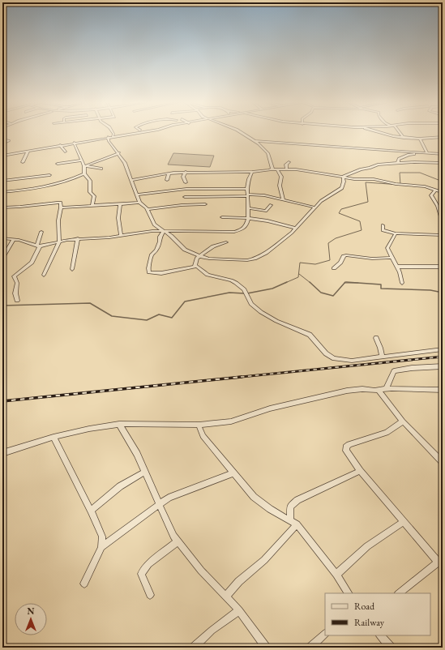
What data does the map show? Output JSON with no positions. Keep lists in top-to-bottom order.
{
  "legend": ["Road", "Railway"],
  "north": "top"
}
